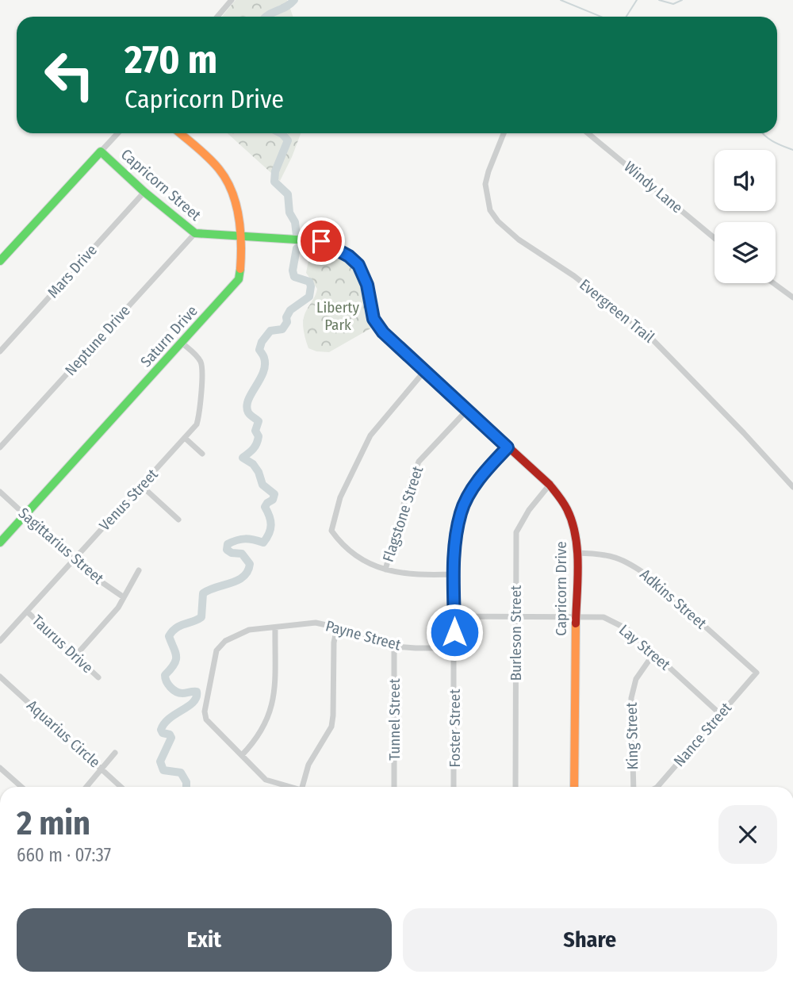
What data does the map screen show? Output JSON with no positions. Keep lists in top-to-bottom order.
{
  "streets": {
    "street": [
      "Capricorn Street",
      "Windy Lane",
      "Mars Drive",
      "Evergreen Trail",
      "Saturn Drive",
      "Neptune Drive",
      "Venus Street",
      "Flagstone Street",
      "Sagittarius Street",
      "Capricorn Drive",
      "Adkins Street",
      "Burleson Street",
      "Payne Street",
      "Taurus Drive",
      "Lay Street",
      "Tunnel Street",
      "Foster Street",
      "Aquarius Circle",
      "Nance Street",
      "King Street"
    ]
  },
  "crossings": [
    ["Capricorn Street", "Mars Drive"],
    ["Capricorn Street", "Saturn Drive"],
    ["Capricorn Street", "Neptune Drive"],
    ["Capricorn Street", "Capricorn Drive"],
    ["Saturn Drive", "Venus Street"],
    ["Saturn Drive", "Sagittarius Street"],
    ["Venus Street", "Sagittarius Street"],
    ["Venus Street", "Taurus Drive"],
    ["Flagstone Street", "Capricorn Drive"],
    ["Capricorn Drive", "Adkins Street"],
    ["Capricorn Drive", "Burleson Street"],
    ["Capricorn Drive", "Lay Street"],
    ["Capricorn Drive", "Foster Street"],
    ["Adkins Street", "Nance Street"],
    ["Burleson Street", "Lay Street"],
    ["Payne Street", "Tunnel Street"],
    ["Payne Street", "Foster Street"],
    ["Lay Street", "Foster Street"],
    ["Lay Street", "Nance Street"],
    ["Lay Street", "King Street"]
  ],
  "parks": ["Liberty Park"],
  "page": {
    "turn": ["270 m", "Capricorn Drive"],
    "heading": ["2 min", "660 m · 07:37"],
    "buttons": ["Exit", "Share"]
  }
}
